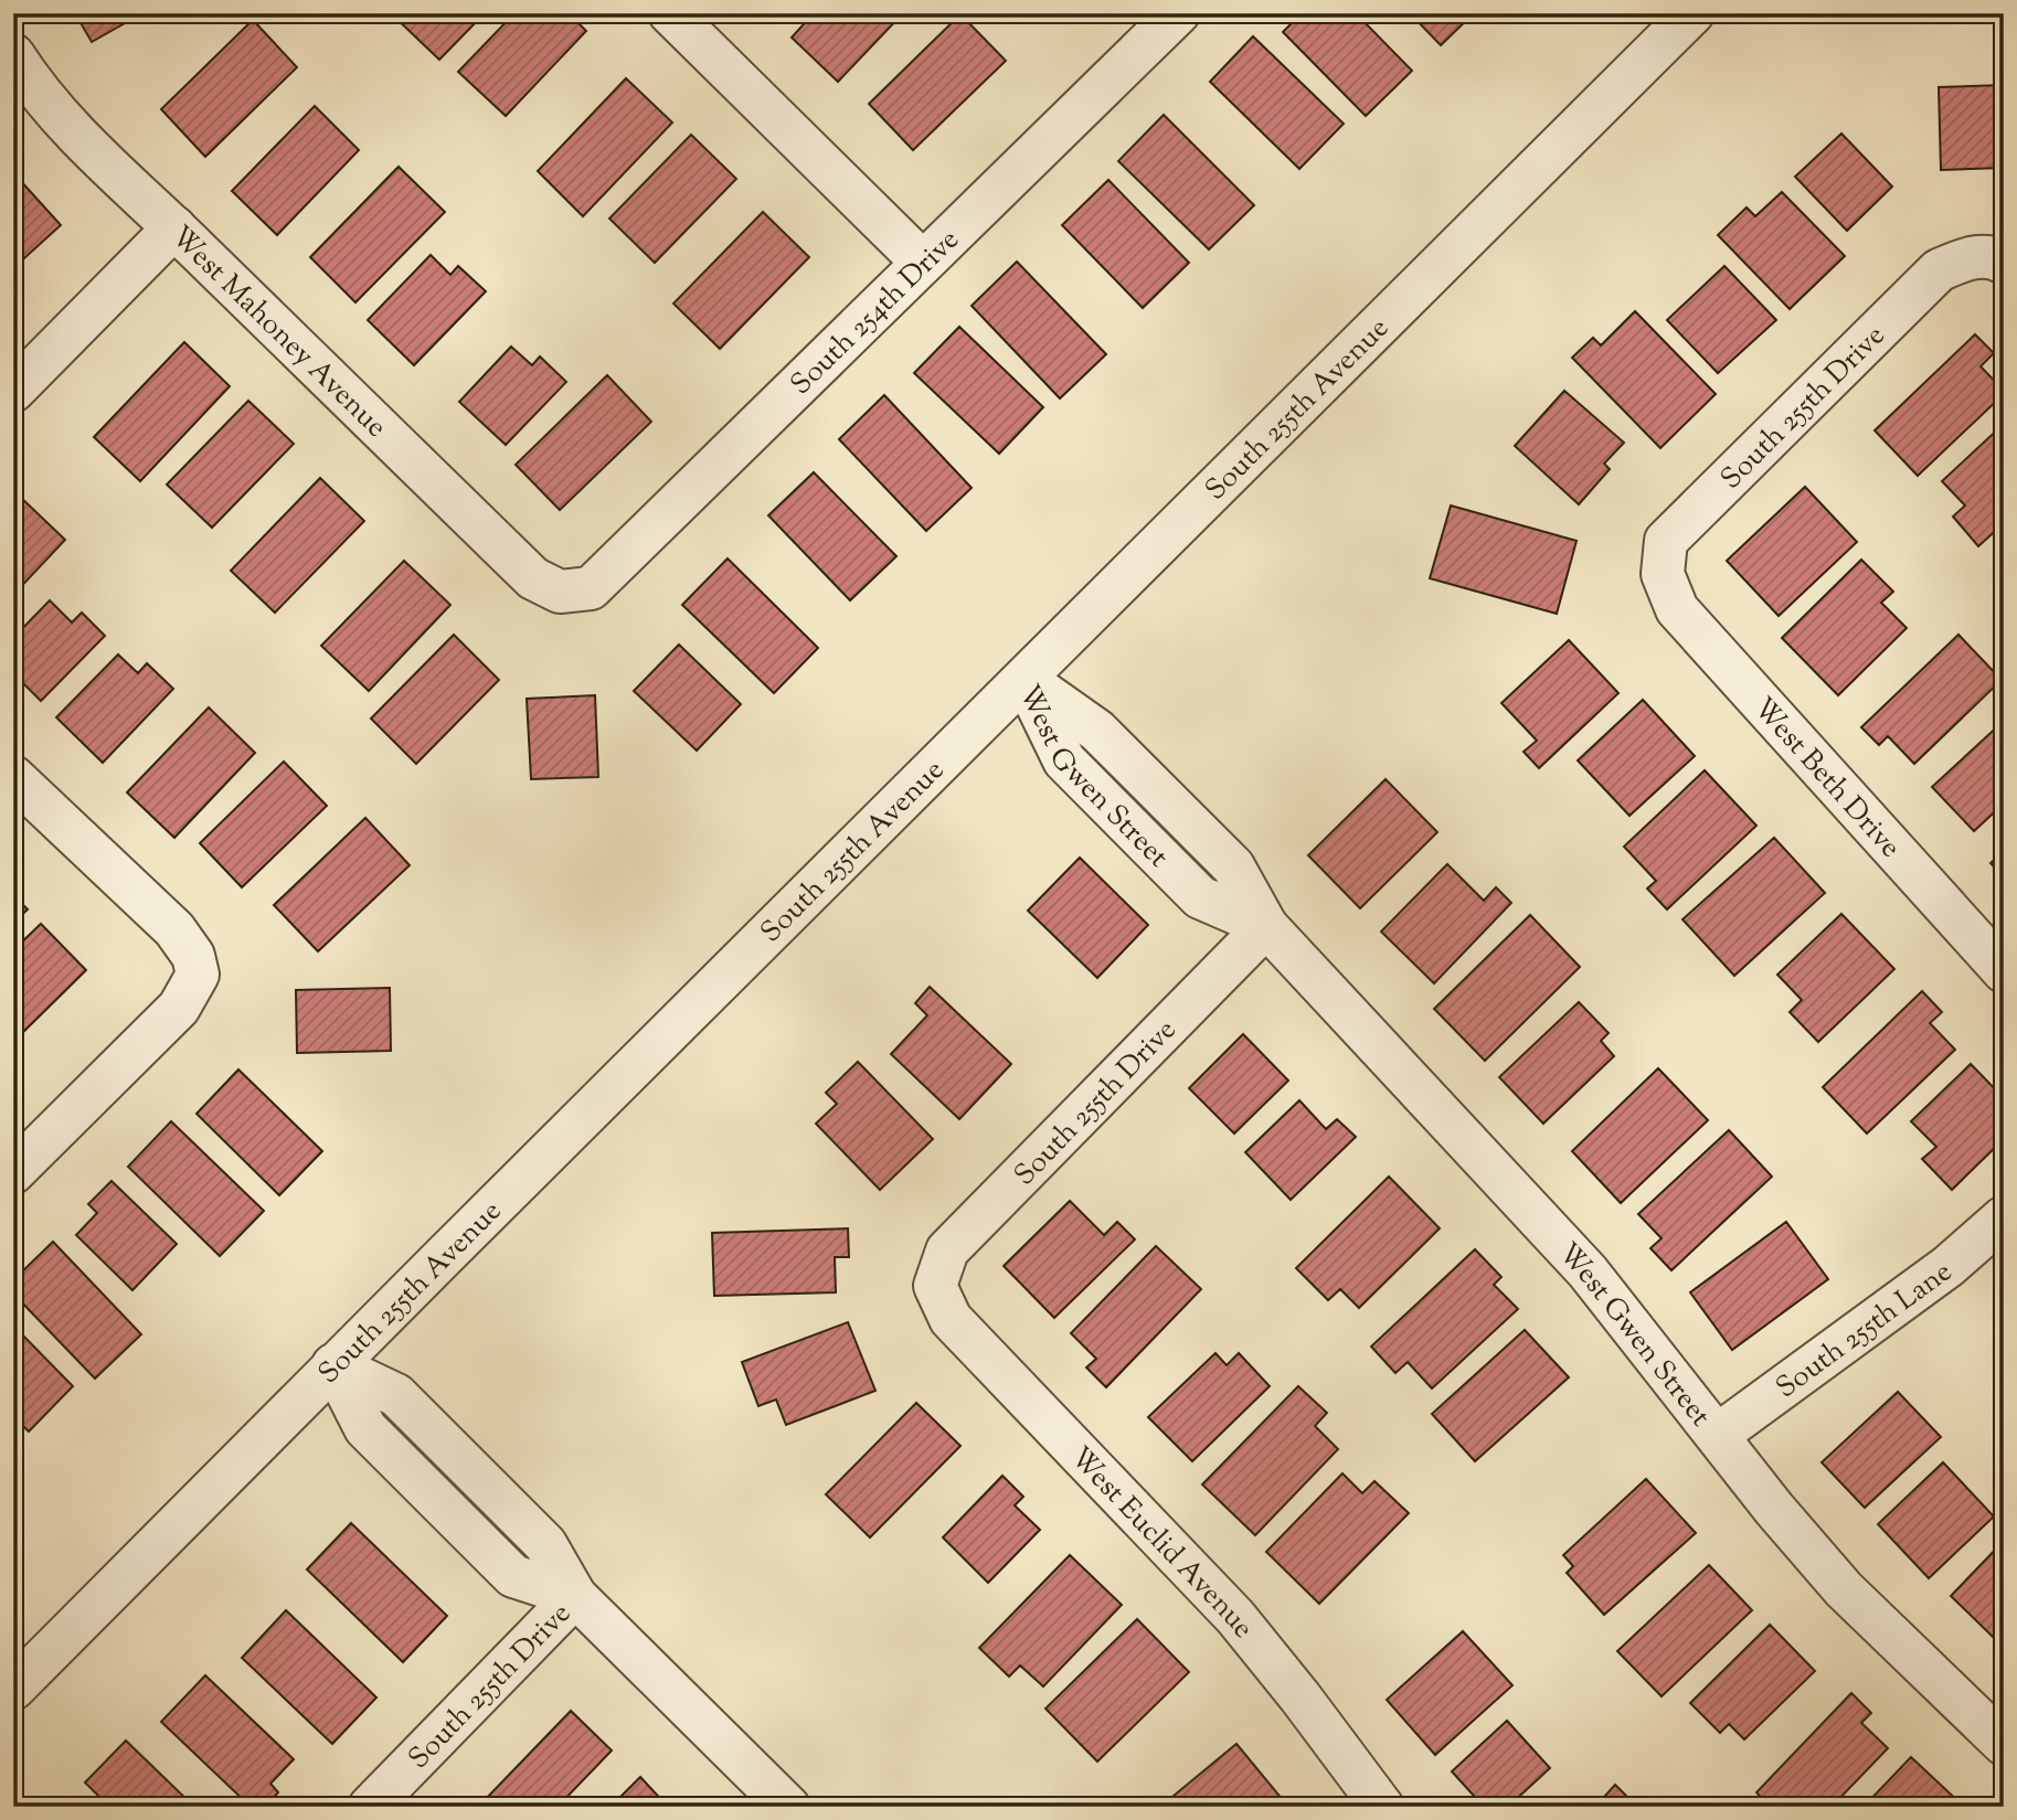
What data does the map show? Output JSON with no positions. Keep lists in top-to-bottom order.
{
  "streets": {
    "street": [
      "South 254th Drive",
      "West Mahoney Avenue",
      "South 255th Drive",
      "South 255th Avenue",
      "West Beth Drive",
      "West Gwen Street",
      "South 255th Lane",
      "West Euclid Avenue"
    ]
  },
  "crossings": [
    ["South 254th Drive", "West Mahoney Avenue"],
    ["South 255th Drive", "West Beth Drive"],
    ["South 255th Drive", "West Gwen Street"],
    ["South 255th Drive", "West Euclid Avenue"],
    ["South 255th Avenue", "West Gwen Street"],
    ["West Gwen Street", "South 255th Lane"]
  ]
}
